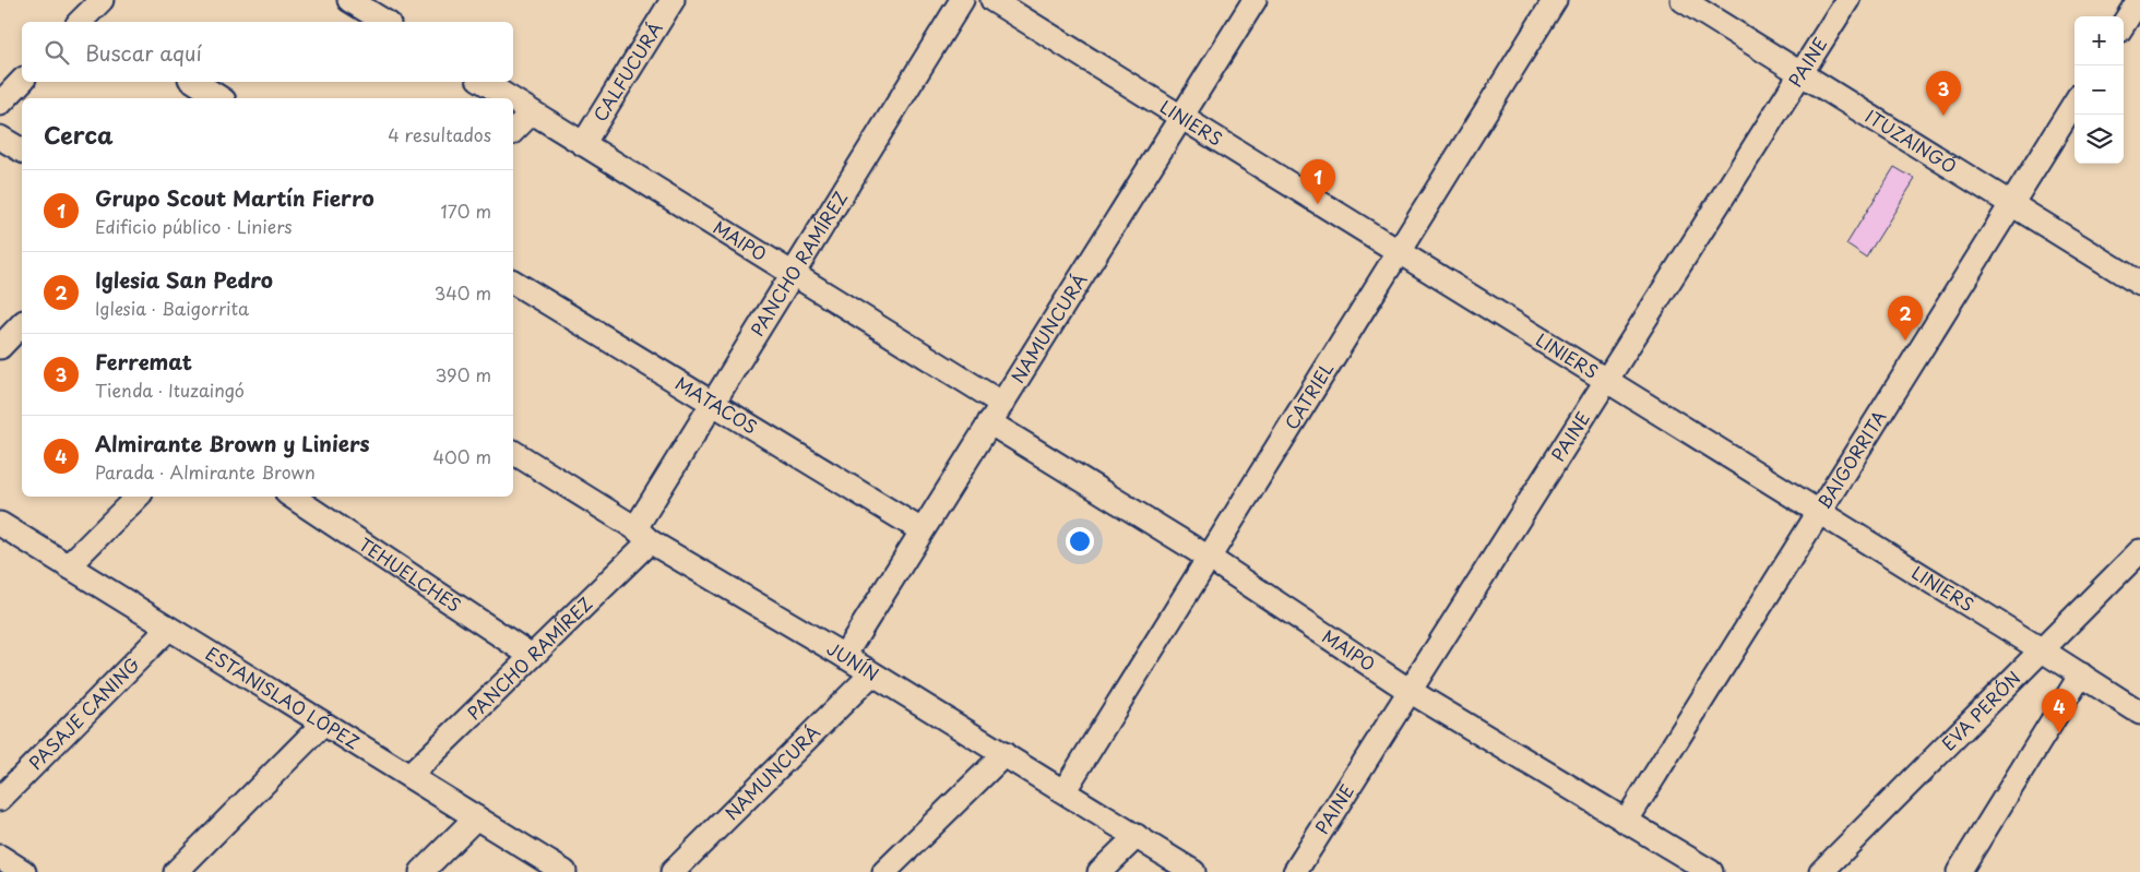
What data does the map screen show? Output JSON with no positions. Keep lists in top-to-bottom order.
{
  "streets": {
    "street": [
      "PAINE",
      "CALFUCURÁ",
      "LINIERS",
      "ITUZAINGÓ",
      "MAIPO",
      "PANCHO RAMÍREZ",
      "NAMUNCURÁ",
      "CATRIEL",
      "MATACOS",
      "BAIGORRITA",
      "TEHUELCHES",
      "JUNÍN",
      "ESTANISLAO LÓPEZ",
      "EVA PERÓN",
      "PASAJE CANING"
    ]
  },
  "crossings": [
    ["PAINE", "LINIERS"],
    ["PAINE", "ITUZAINGÓ"],
    ["PAINE", "MAIPO"],
    ["CALFUCURÁ", "MAIPO"],
    ["LINIERS", "NAMUNCURÁ"],
    ["LINIERS", "CATRIEL"],
    ["LINIERS", "BAIGORRITA"],
    ["LINIERS", "EVA PERÓN"],
    ["ITUZAINGÓ", "BAIGORRITA"],
    ["MAIPO", "PANCHO RAMÍREZ"],
    ["MAIPO", "NAMUNCURÁ"],
    ["MAIPO", "CATRIEL"],
    ["MAIPO", "BAIGORRITA"],
    ["PANCHO RAMÍREZ", "MATACOS"],
    ["PANCHO RAMÍREZ", "TEHUELCHES"],
    ["PANCHO RAMÍREZ", "JUNÍN"],
    ["PANCHO RAMÍREZ", "ESTANISLAO LÓPEZ"],
    ["NAMUNCURÁ", "MATACOS"],
    ["NAMUNCURÁ", "JUNÍN"],
    ["CATRIEL", "JUNÍN"],
    ["ESTANISLAO LÓPEZ", "PASAJE CANING"]
  ],
  "page": {
    "map_buttons": ["+", "−"],
    "search": "Buscar aquí",
    "pins": [
      "3",
      "1",
      "2",
      "4"
    ],
    "heading": ["Cerca", "4 resultados"],
    "list": [
      {
        "mark": "1",
        "name": "Grupo Scout Martín Fierro",
        "note": "Edificio público · Liniers",
        "value": "170 m"
      },
      {
        "mark": "2",
        "name": "Iglesia San Pedro",
        "note": "Iglesia · Baigorrita",
        "value": "340 m"
      },
      {
        "mark": "3",
        "name": "Ferremat",
        "note": "Tienda · Ituzaingó",
        "value": "390 m"
      },
      {
        "mark": "4",
        "name": "Almirante Brown y Liniers",
        "note": "Parada · Almirante Brown",
        "value": "400 m"
      }
    ]
  }
}
